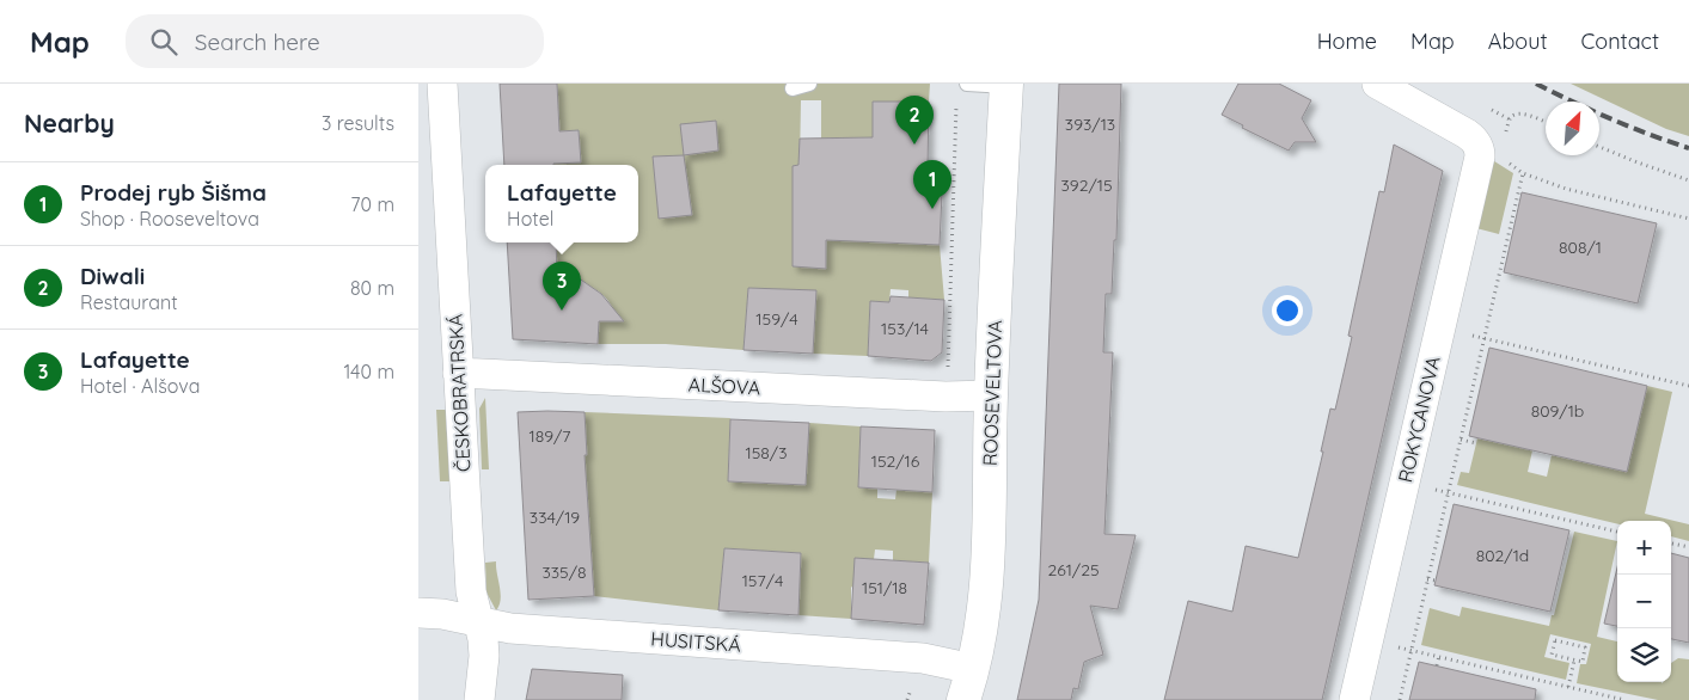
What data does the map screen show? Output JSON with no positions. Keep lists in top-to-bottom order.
{
  "streets": {
    "street": [
      "ALŠOVA",
      "ČESKOBRATRSKÁ",
      "ROOSEVELTOVA",
      "ROKYCANOVA",
      "HUSITSKÁ"
    ]
  },
  "crossings": [
    ["ALŠOVA", "ČESKOBRATRSKÁ"],
    ["ALŠOVA", "ROOSEVELTOVA"],
    ["ČESKOBRATRSKÁ", "HUSITSKÁ"],
    ["ROOSEVELTOVA", "HUSITSKÁ"]
  ],
  "house_numbers": [
    "393/13",
    "392/15",
    "808/1",
    "159/4",
    "153/14",
    "809/1b",
    "189/7",
    "158/3",
    "152/16",
    "334/19",
    "802/1d",
    "261/25",
    "335/8",
    "157/4",
    "151/18"
  ],
  "north": "top right",
  "page": {
    "header": "Map",
    "search": "Search here",
    "nav": [
      "Home",
      "Map",
      "About",
      "Contact"
    ],
    "heading": ["Nearby", "3 results"],
    "pins": ["2", "1", "3"],
    "list": [
      {
        "mark": "1",
        "name": "Prodej ryb Šišma",
        "note": "Shop · Rooseveltova",
        "value": "70 m"
      },
      {
        "mark": "2",
        "name": "Diwali",
        "note": "Restaurant",
        "value": "80 m"
      },
      {
        "mark": "3",
        "name": "Lafayette",
        "note": "Hotel · Alšova",
        "value": "140 m"
      }
    ],
    "popup": ["Lafayette", "Hotel"],
    "map_buttons": ["+", "−"]
  }
}
